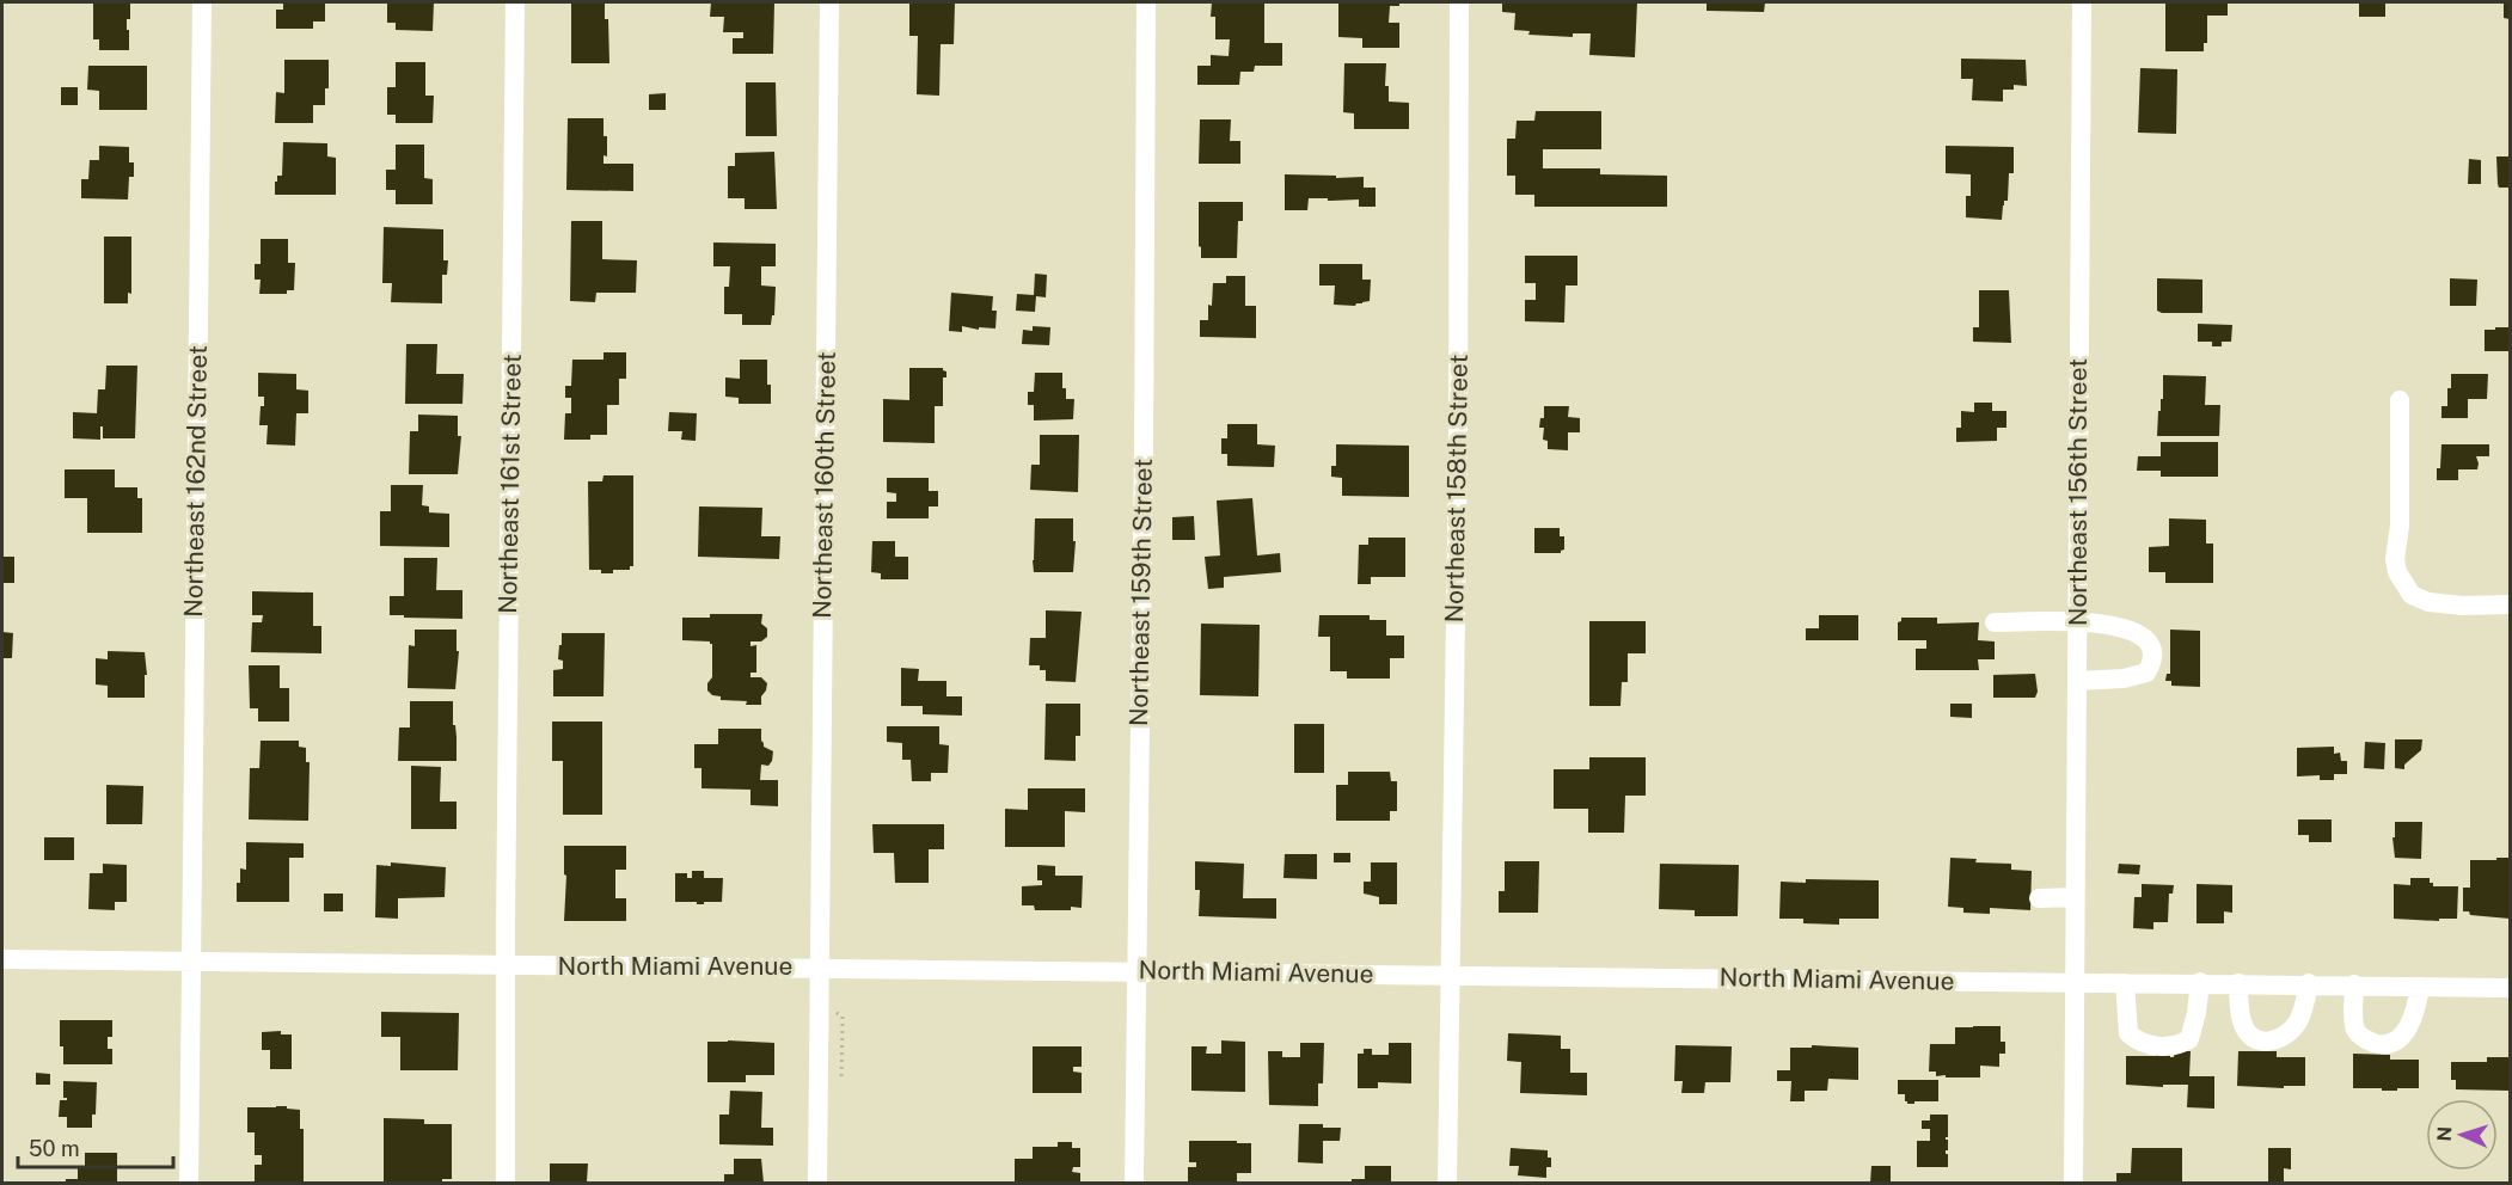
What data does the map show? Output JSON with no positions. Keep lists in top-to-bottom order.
{
  "streets": {
    "street": [
      "Northeast 162nd Street",
      "Northeast 161st Street",
      "Northeast 160th Street",
      "Northeast 158th Street",
      "Northeast 156th Street",
      "Northeast 159th Street",
      "North Miami Avenue"
    ]
  },
  "crossings": [
    ["Northeast 162nd Street", "North Miami Avenue"],
    ["Northeast 161st Street", "North Miami Avenue"],
    ["Northeast 160th Street", "North Miami Avenue"],
    ["Northeast 158th Street", "North Miami Avenue"],
    ["Northeast 156th Street", "North Miami Avenue"],
    ["Northeast 159th Street", "North Miami Avenue"]
  ],
  "scale_bar": "50 m",
  "north": "left"
}
